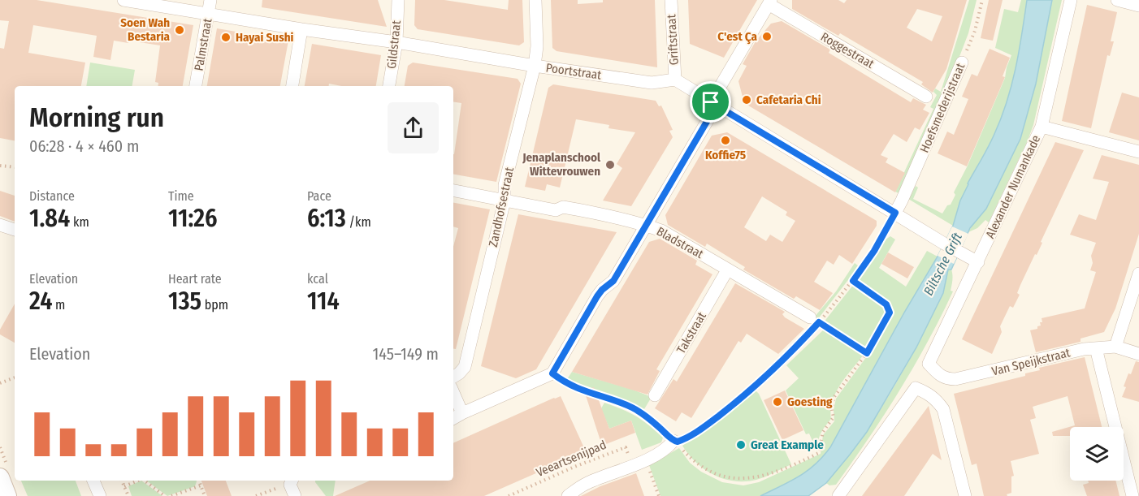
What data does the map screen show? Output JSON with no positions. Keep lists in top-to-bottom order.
{
  "streets": {
    "street": [
      "Griftstraat",
      "Palmstraat",
      "Gildstraat",
      "Roggestraat",
      "Poortstraat",
      "Hoefsmederijstraat",
      "Alexander Numankade",
      "Zandhofsestraat",
      "Bladstraat",
      "Takstraat",
      "Van Speijkstraat"
    ],
    "path": ["Veeartsenijpad"]
  },
  "crossings": [
    ["Griftstraat", "Poortstraat"],
    ["Palmstraat", "Poortstraat"],
    ["Gildstraat", "Poortstraat"],
    ["Poortstraat", "Zandhofsestraat"],
    ["Alexander Numankade", "Van Speijkstraat"],
    ["Zandhofsestraat", "Bladstraat"],
    ["Bladstraat", "Takstraat"]
  ],
  "water": ["Biltsche Grift"],
  "places": [
    "Soen Wah Bestaria",
    "C'est Ça",
    "Hayai Sushi",
    "Cafetaria Chi",
    "Koffie75",
    "Jenaplanschool Wittevrouwen",
    "Goesting",
    "Great Example"
  ],
  "page": {
    "heading": ["Morning run", "06:28 · 4 × 460 m"],
    "stats": [
      ["Distance", "1.84 km"],
      ["Time", "11:26"],
      ["Pace", "6:13 /km"],
      ["Elevation", "24 m"],
      ["Heart rate", "135 bpm"],
      ["kcal", "114"]
    ],
    "chart": ["Elevation", "145–149 m"]
  }
}
